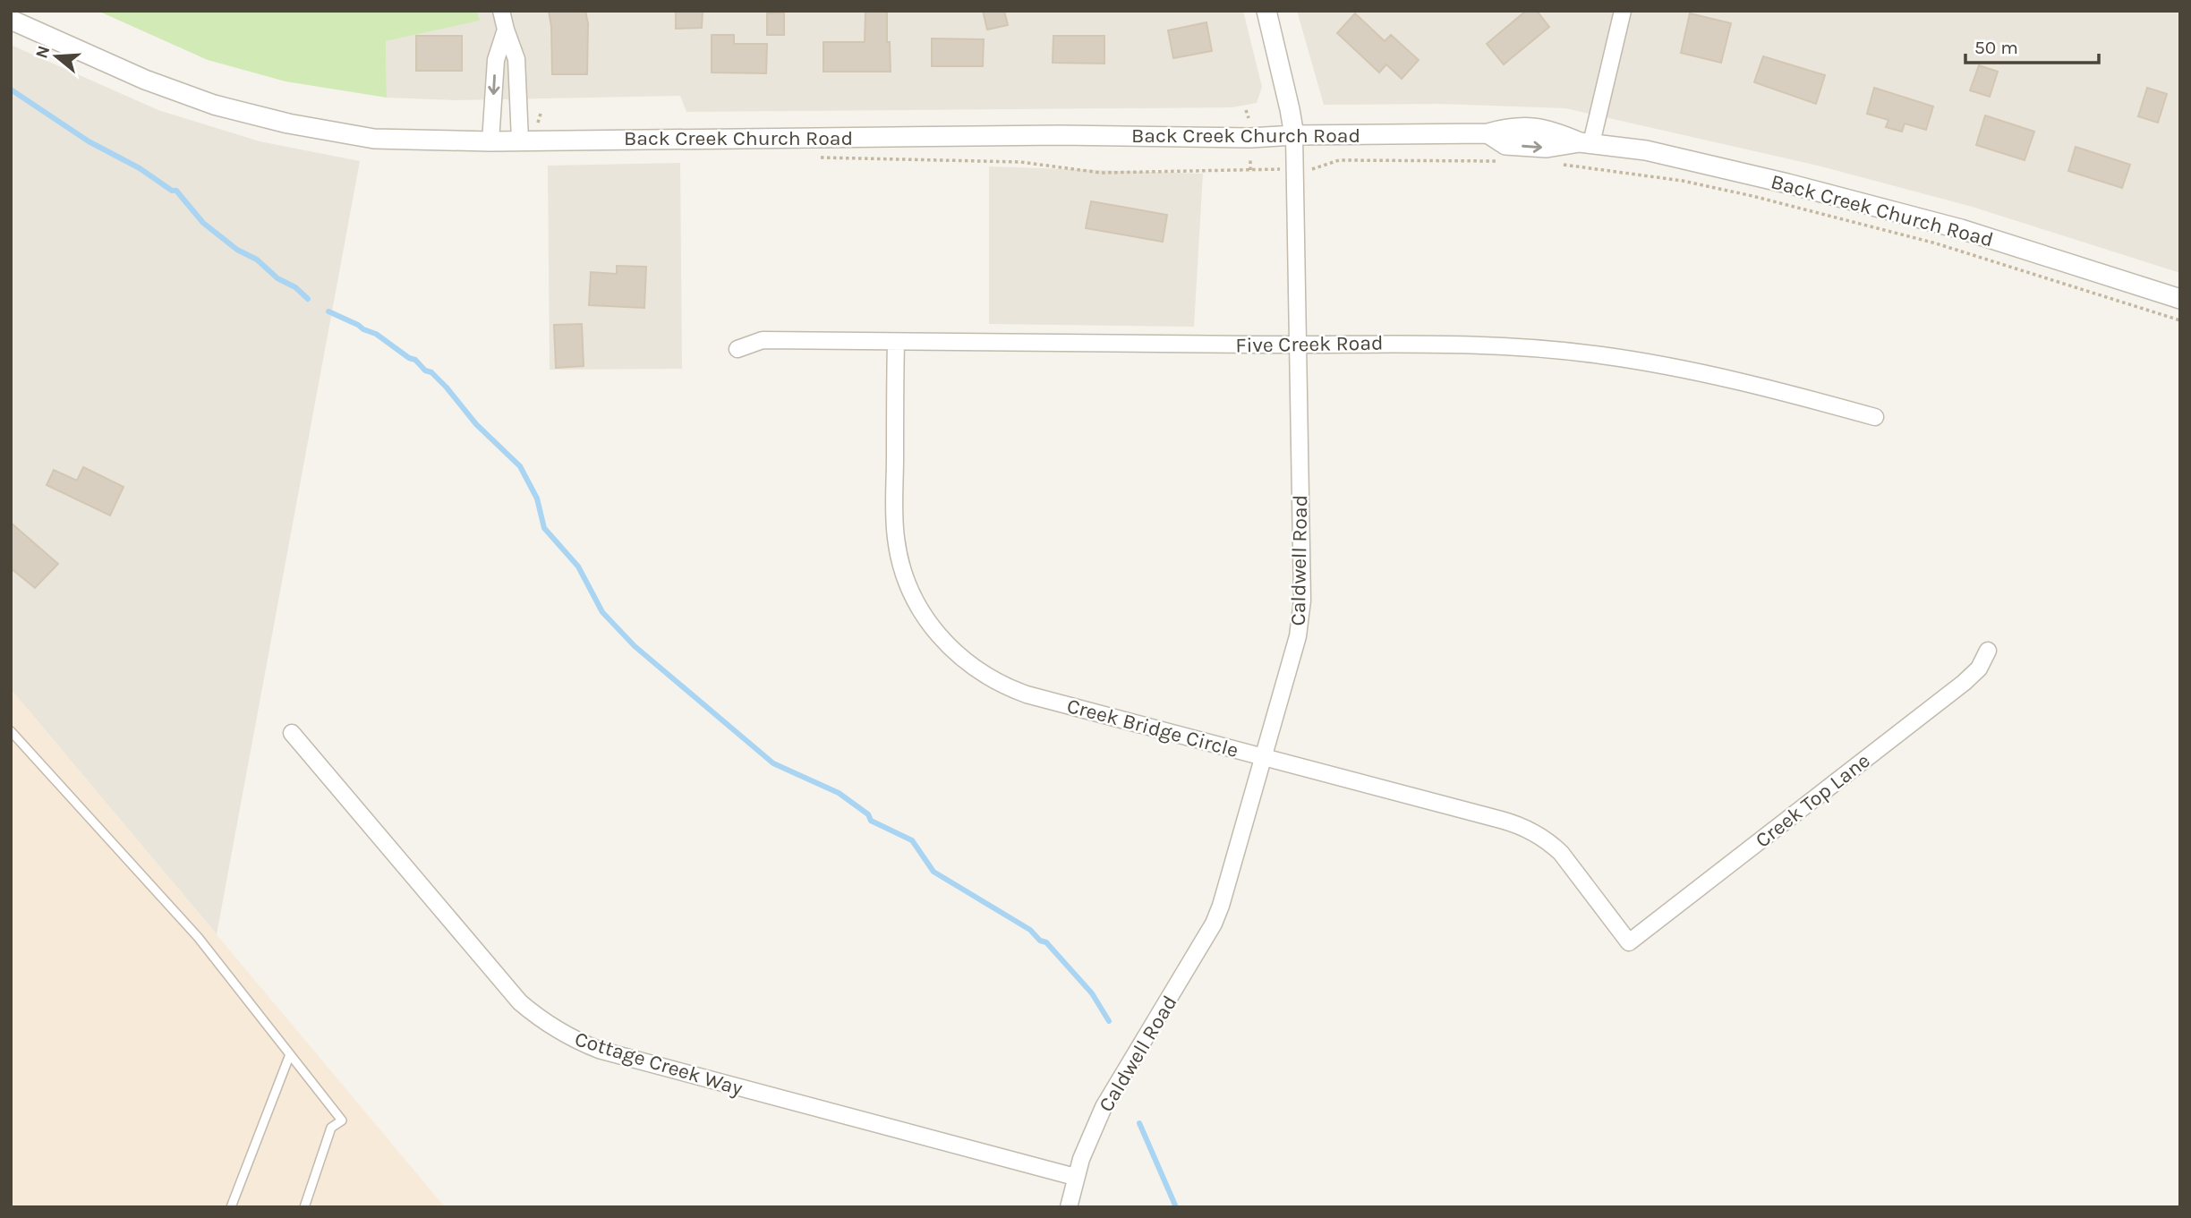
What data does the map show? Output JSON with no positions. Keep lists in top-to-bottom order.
{
  "streets": {
    "street": [
      "Back Creek Church Road",
      "Five Creek Road",
      "Caldwell Road",
      "Creek Bridge Circle",
      "Creek Top Lane",
      "Cottage Creek Way"
    ]
  },
  "crossings": [
    ["Back Creek Church Road", "Caldwell Road"],
    ["Five Creek Road", "Caldwell Road"],
    ["Five Creek Road", "Creek Bridge Circle"],
    ["Caldwell Road", "Creek Bridge Circle"],
    ["Caldwell Road", "Cottage Creek Way"],
    ["Creek Bridge Circle", "Creek Top Lane"]
  ],
  "scale_bar": "50 m",
  "north": "left"
}
